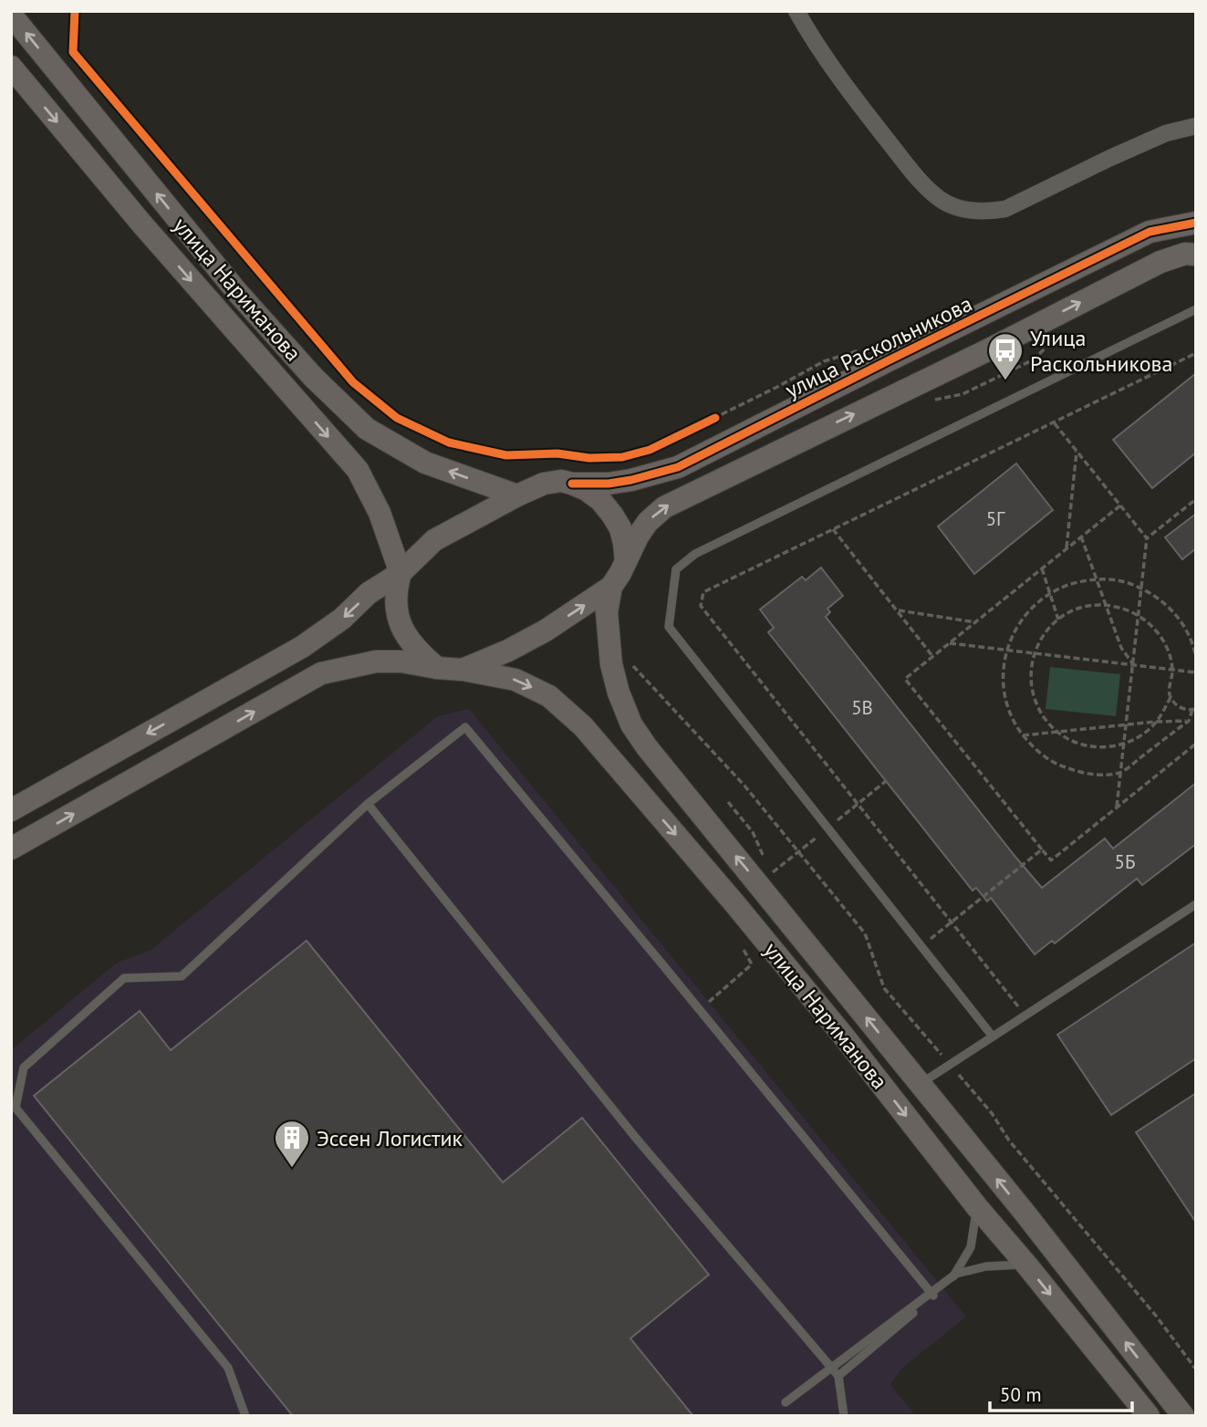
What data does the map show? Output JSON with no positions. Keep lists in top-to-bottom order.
{
  "streets": {
    "main road": ["улица Нариманова", "улица Раскольникова"]
  },
  "crossings": [
    ["улица Нариманова", "улица Раскольникова"]
  ],
  "places": {
    "bus stop": ["Улица Раскольникова"],
    "building": ["Эссен Логистик"]
  },
  "house_numbers": ["5Г", "5В", "5Б"],
  "scale_bar": "50 m"
}
